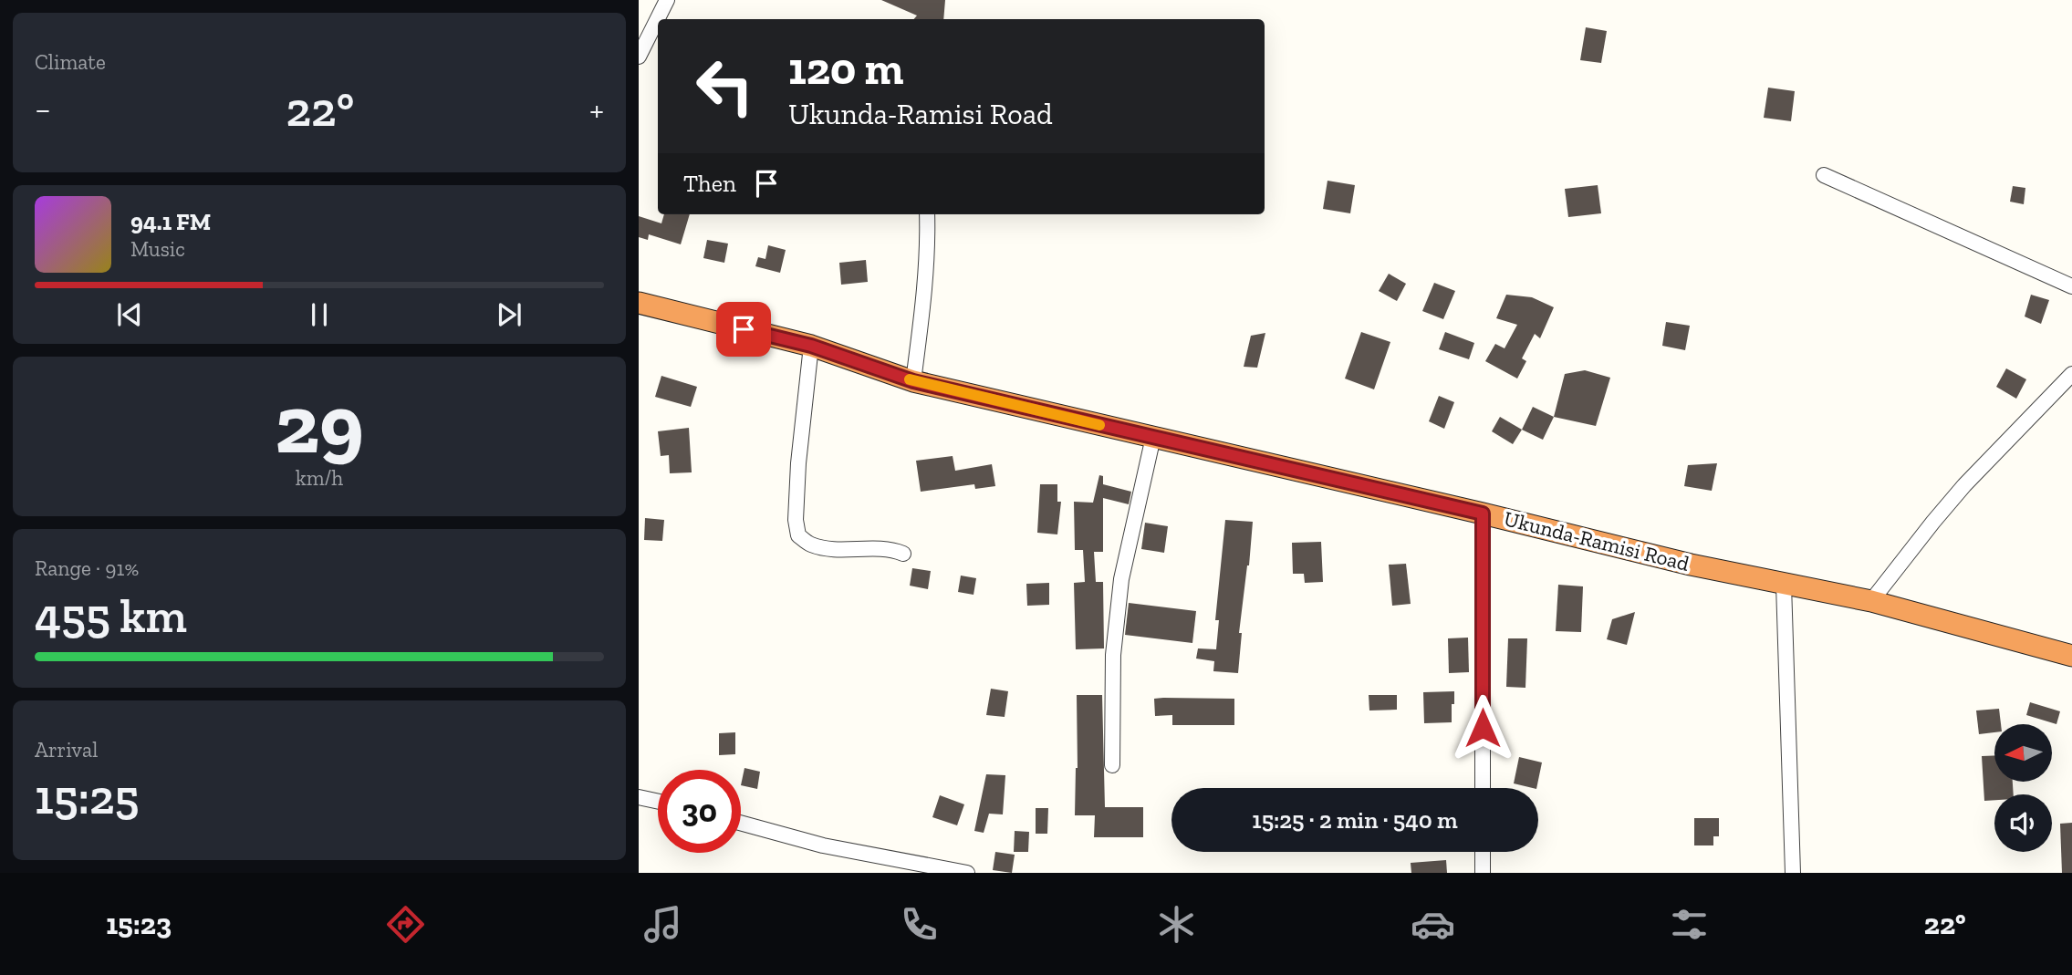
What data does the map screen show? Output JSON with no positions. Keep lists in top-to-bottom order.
{
  "streets": {
    "highway": ["Ukunda-Ramisi Road"]
  },
  "north": "left",
  "page": {
    "tile": [
      "Climate",
      ["29", "km/h"],
      ["Range · 91%", "455 km"],
      ["Arrival", "15:25"]
    ],
    "turn": ["120 m", "Ukunda-Ramisi Road"],
    "heat": ["−", "22°", "+"],
    "then": "Then",
    "song": ["94.1 FM", "Music"],
    "limit": "30",
    "trip": "15:25 · 2 min · 540 m",
    "tabs": ["15:23", "22°"]
  }
}
